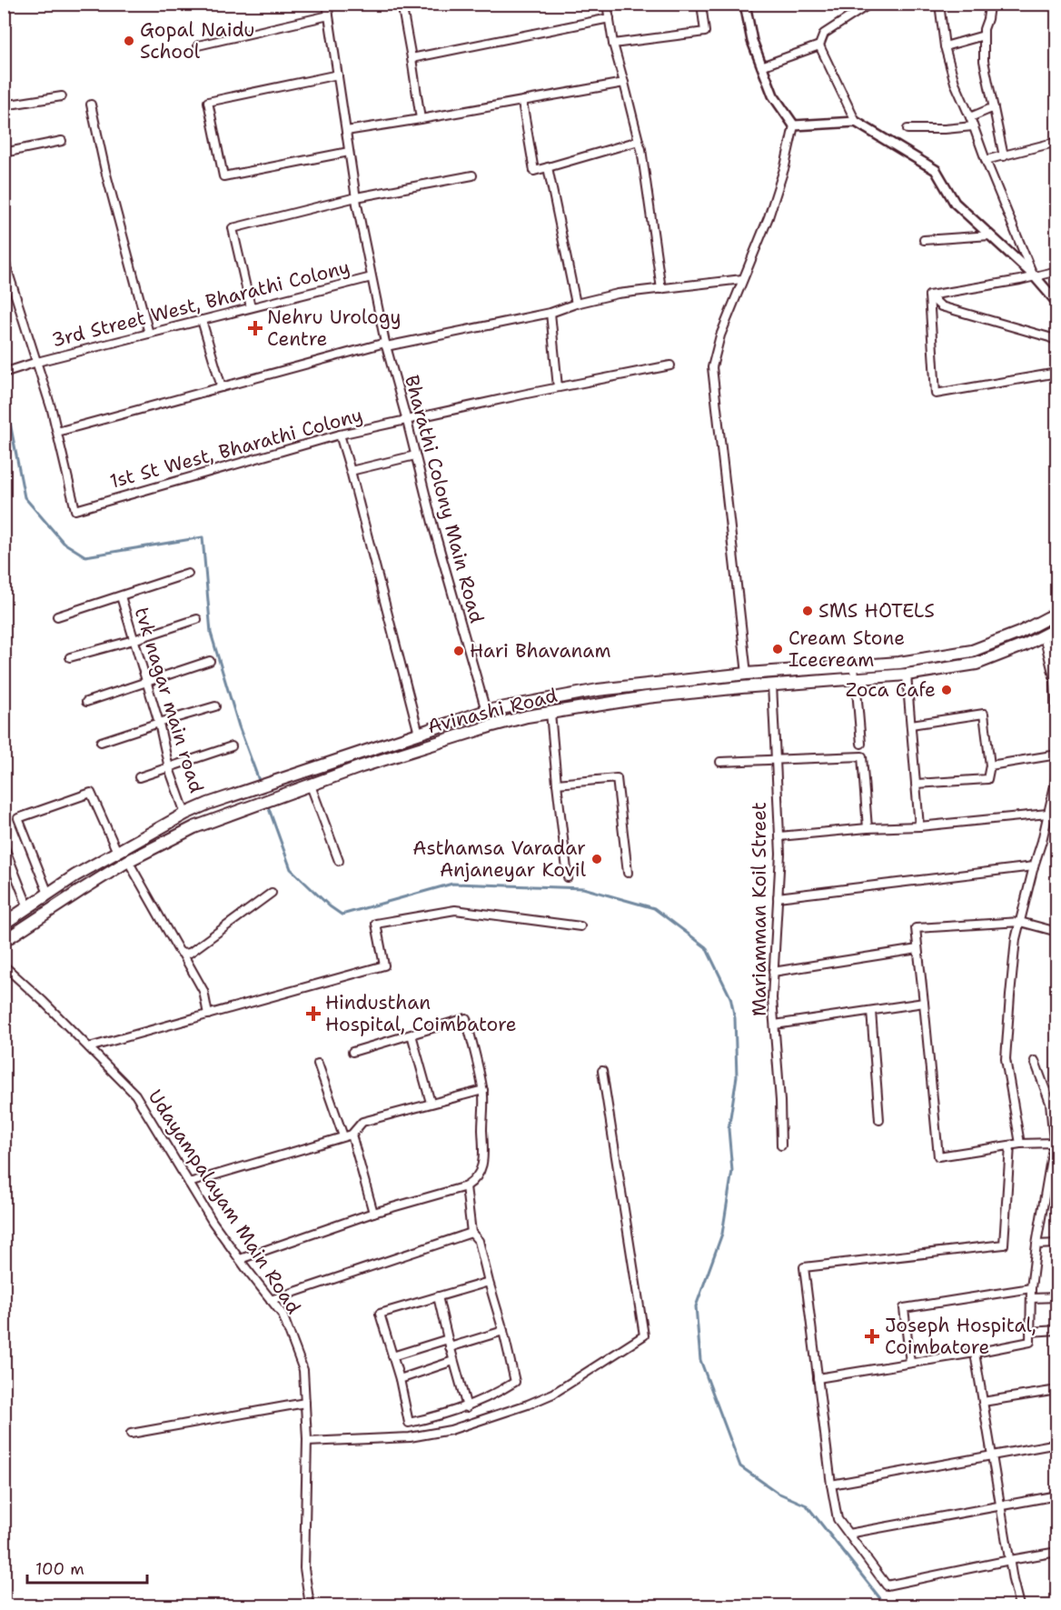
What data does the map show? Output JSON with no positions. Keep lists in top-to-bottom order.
{
  "streets": {
    "main road": ["Avinashi Road"],
    "street": [
      "3rd Street West, Bharathi Colony",
      "1st St West, Bharathi Colony",
      "Bharathi Colony Main Road",
      "tvk nagar main road",
      "Mariamman Koil Street",
      "Udayampalayam Main Road"
    ]
  },
  "crossings": [
    ["3rd Street West, Bharathi Colony", "Bharathi Colony Main Road"],
    ["1st St West, Bharathi Colony", "Bharathi Colony Main Road"],
    ["Bharathi Colony Main Road", "Avinashi Road"],
    ["tvk nagar main road", "Avinashi Road"],
    ["Avinashi Road", "Mariamman Koil Street"]
  ],
  "places": {
    "other": [
      "Gopal Naidu School",
      "SMS HOTELS",
      "Cream Stone Icecream",
      "Hari Bhavanam",
      "Zoca Cafe",
      "Asthamsa Varadar Anjaneyar Kovil"
    ],
    "health": ["Nehru Urology Centre", "Hindusthan Hospital, Coimbatore", "Joseph Hospital, Coimbatore"]
  },
  "scale_bar": "100 m"
}
